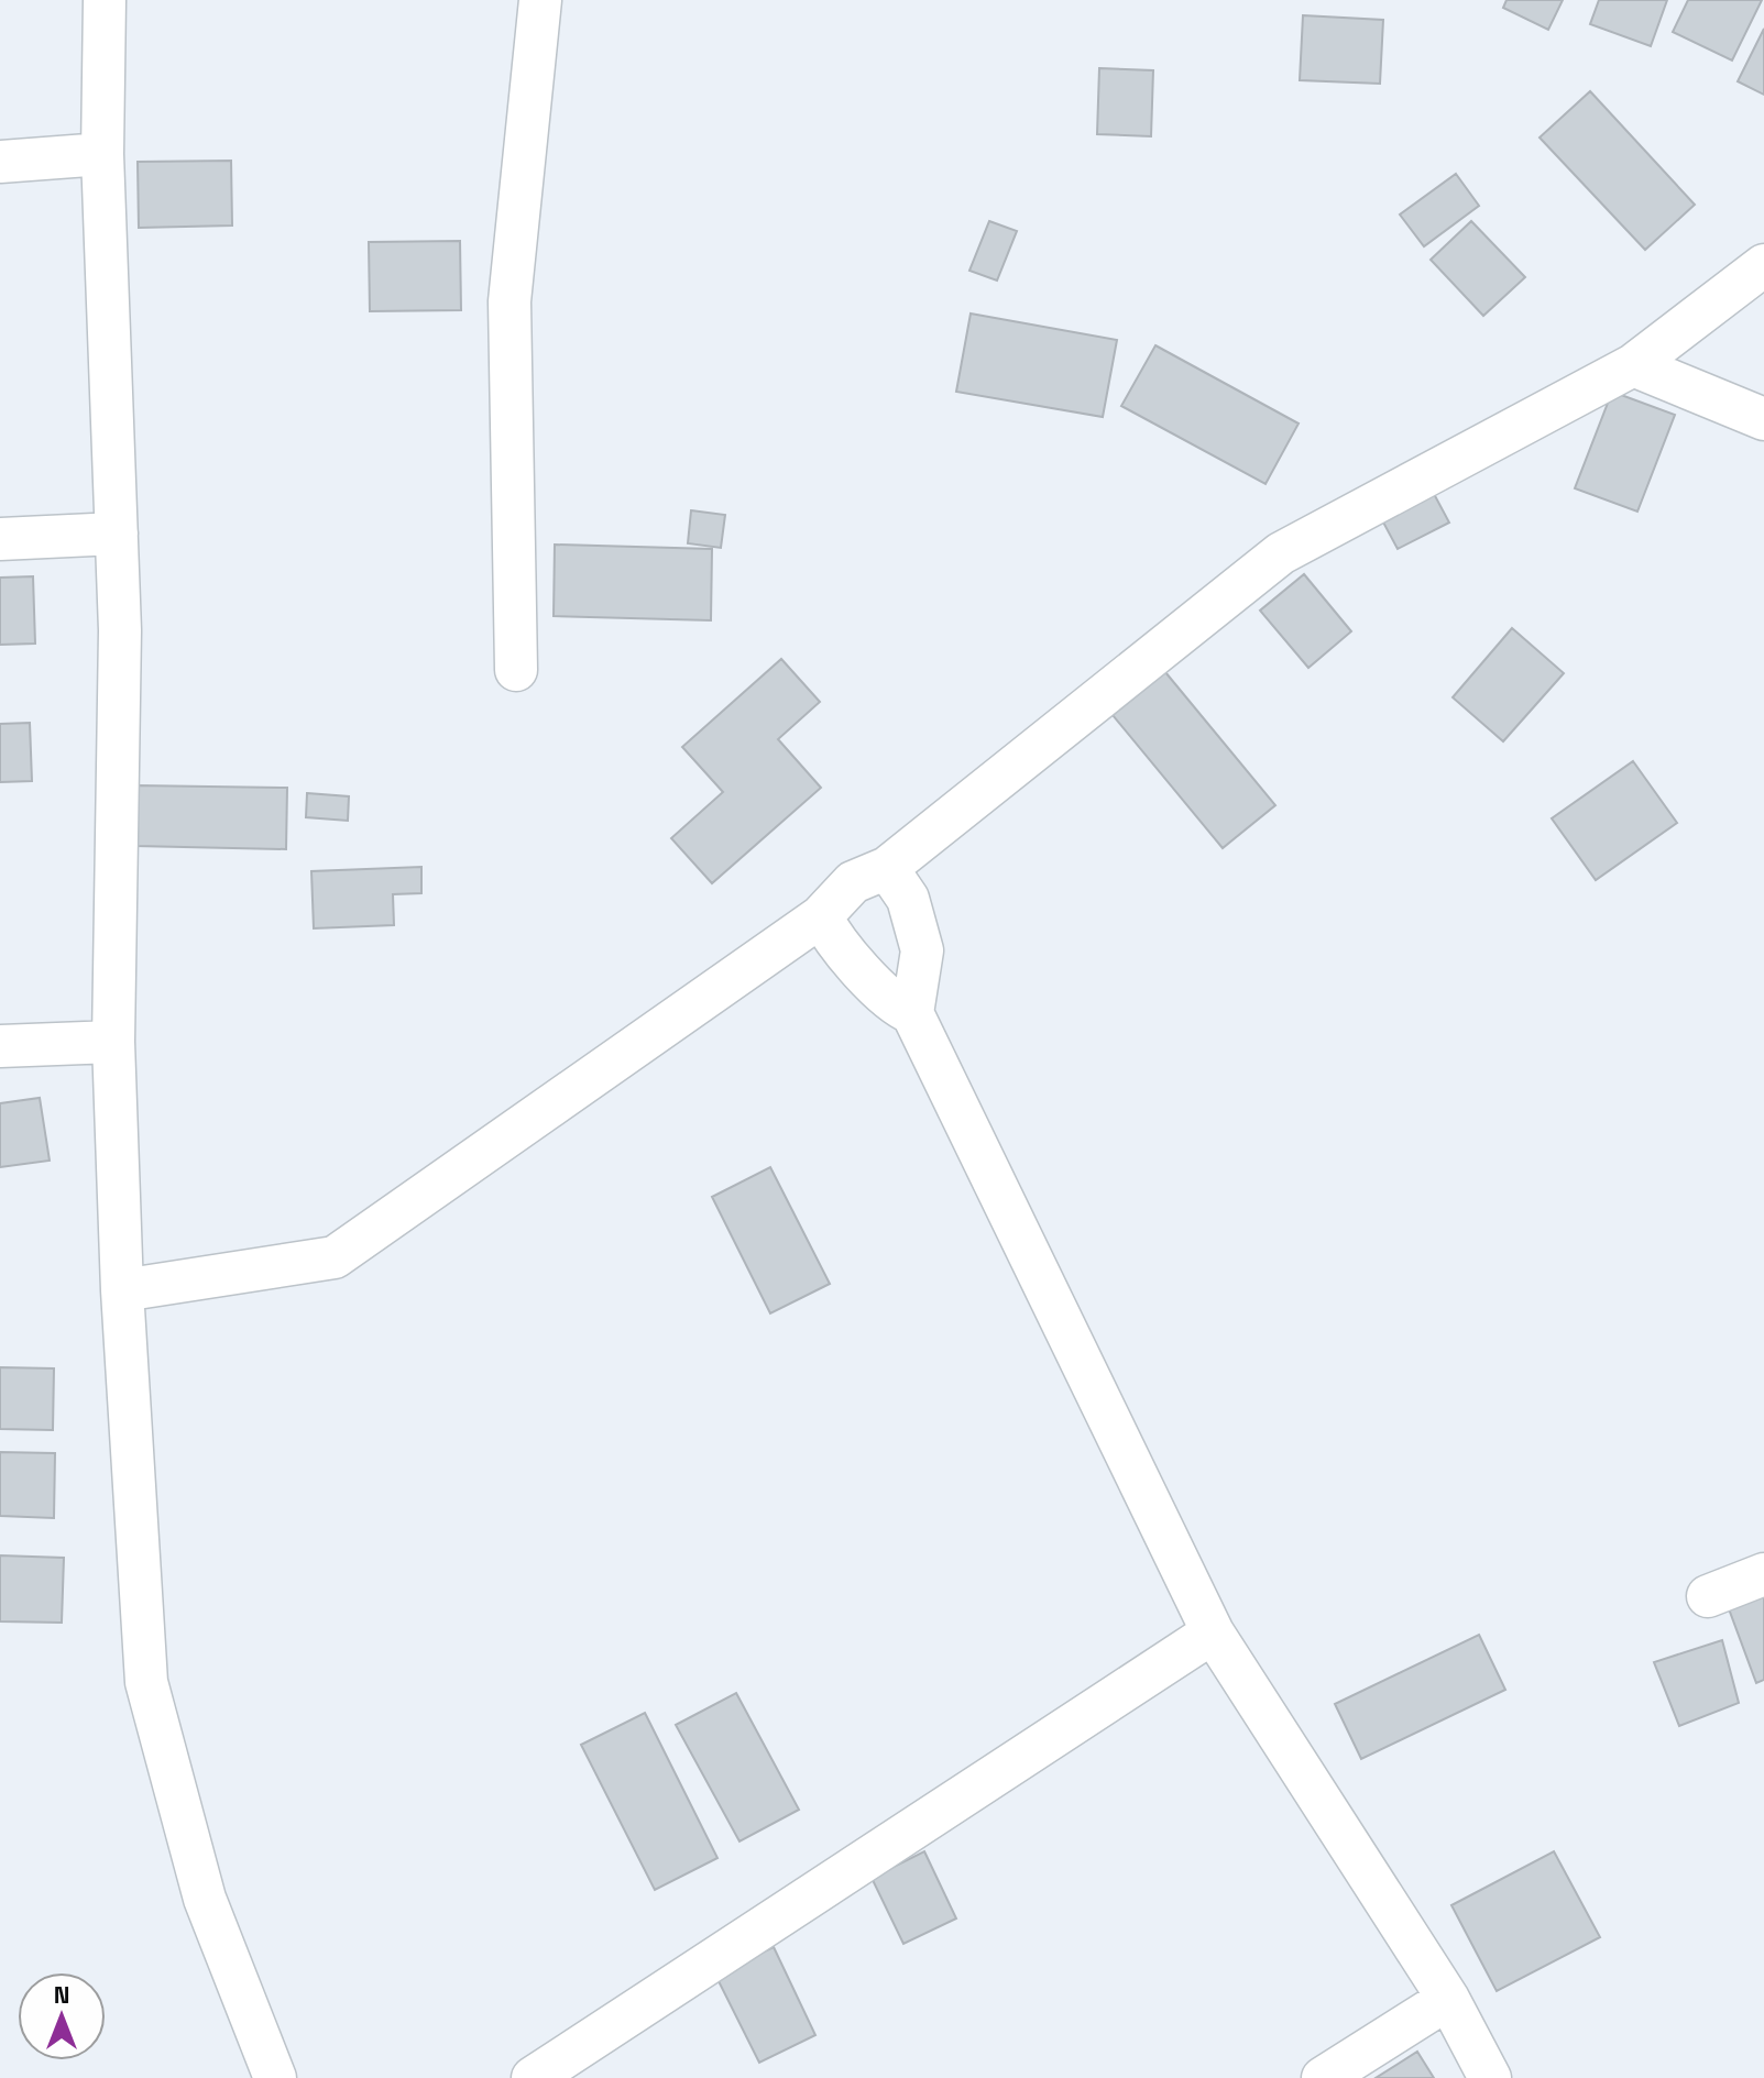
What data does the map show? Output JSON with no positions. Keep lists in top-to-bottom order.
{
  "north": "top"
}
